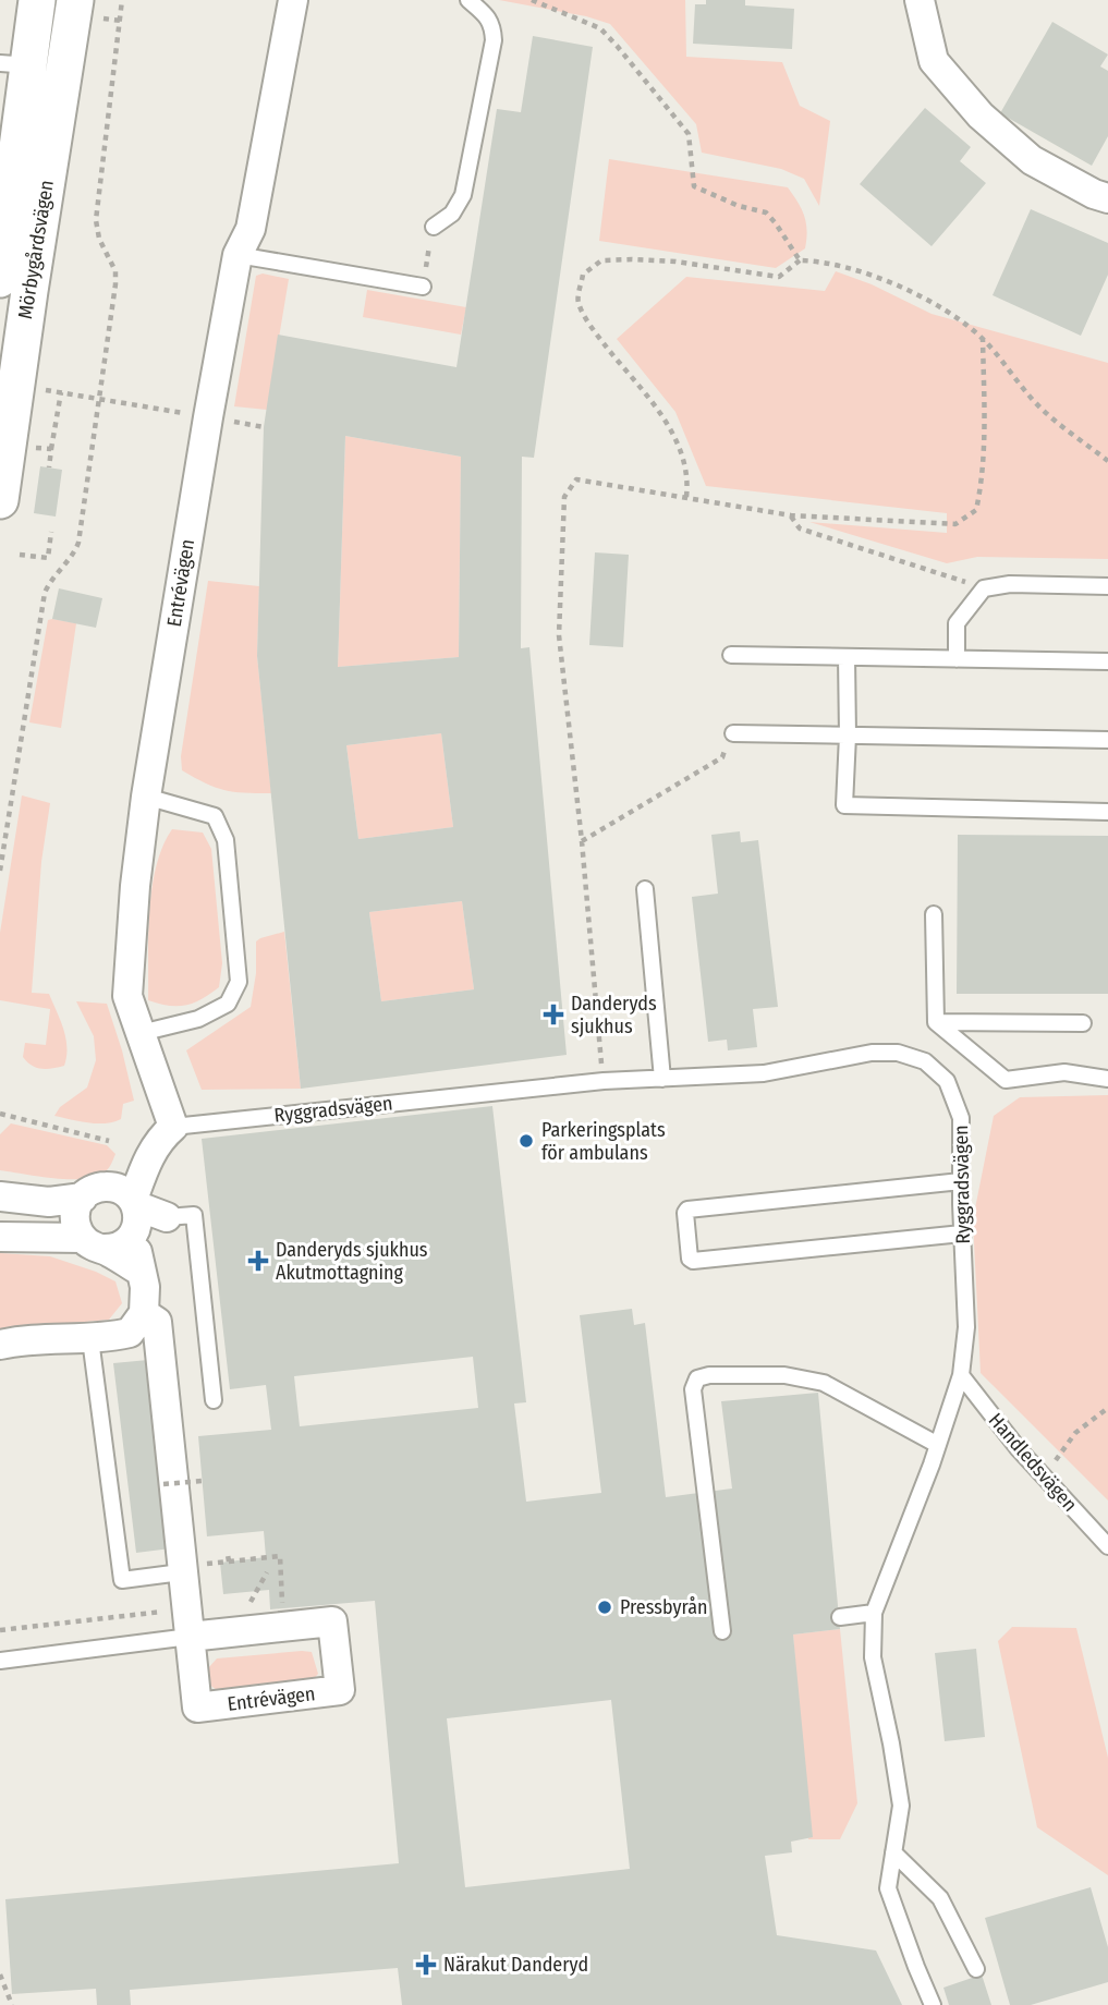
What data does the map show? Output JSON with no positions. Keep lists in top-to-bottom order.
{
  "streets": {
    "street": ["Mörbygårdsvägen", "Entrévägen"],
    "lane": ["Ryggradsvägen", "Handledsvägen"]
  },
  "crossings": [
    ["Entrévägen", "Ryggradsvägen"],
    ["Ryggradsvägen", "Handledsvägen"]
  ],
  "places": {
    "health": ["Danderyds sjukhus", "Danderyds sjukhus Akutmottagning", "Närakut Danderyd"],
    "other": ["Parkeringsplats för ambulans", "Pressbyrån"]
  }
}
